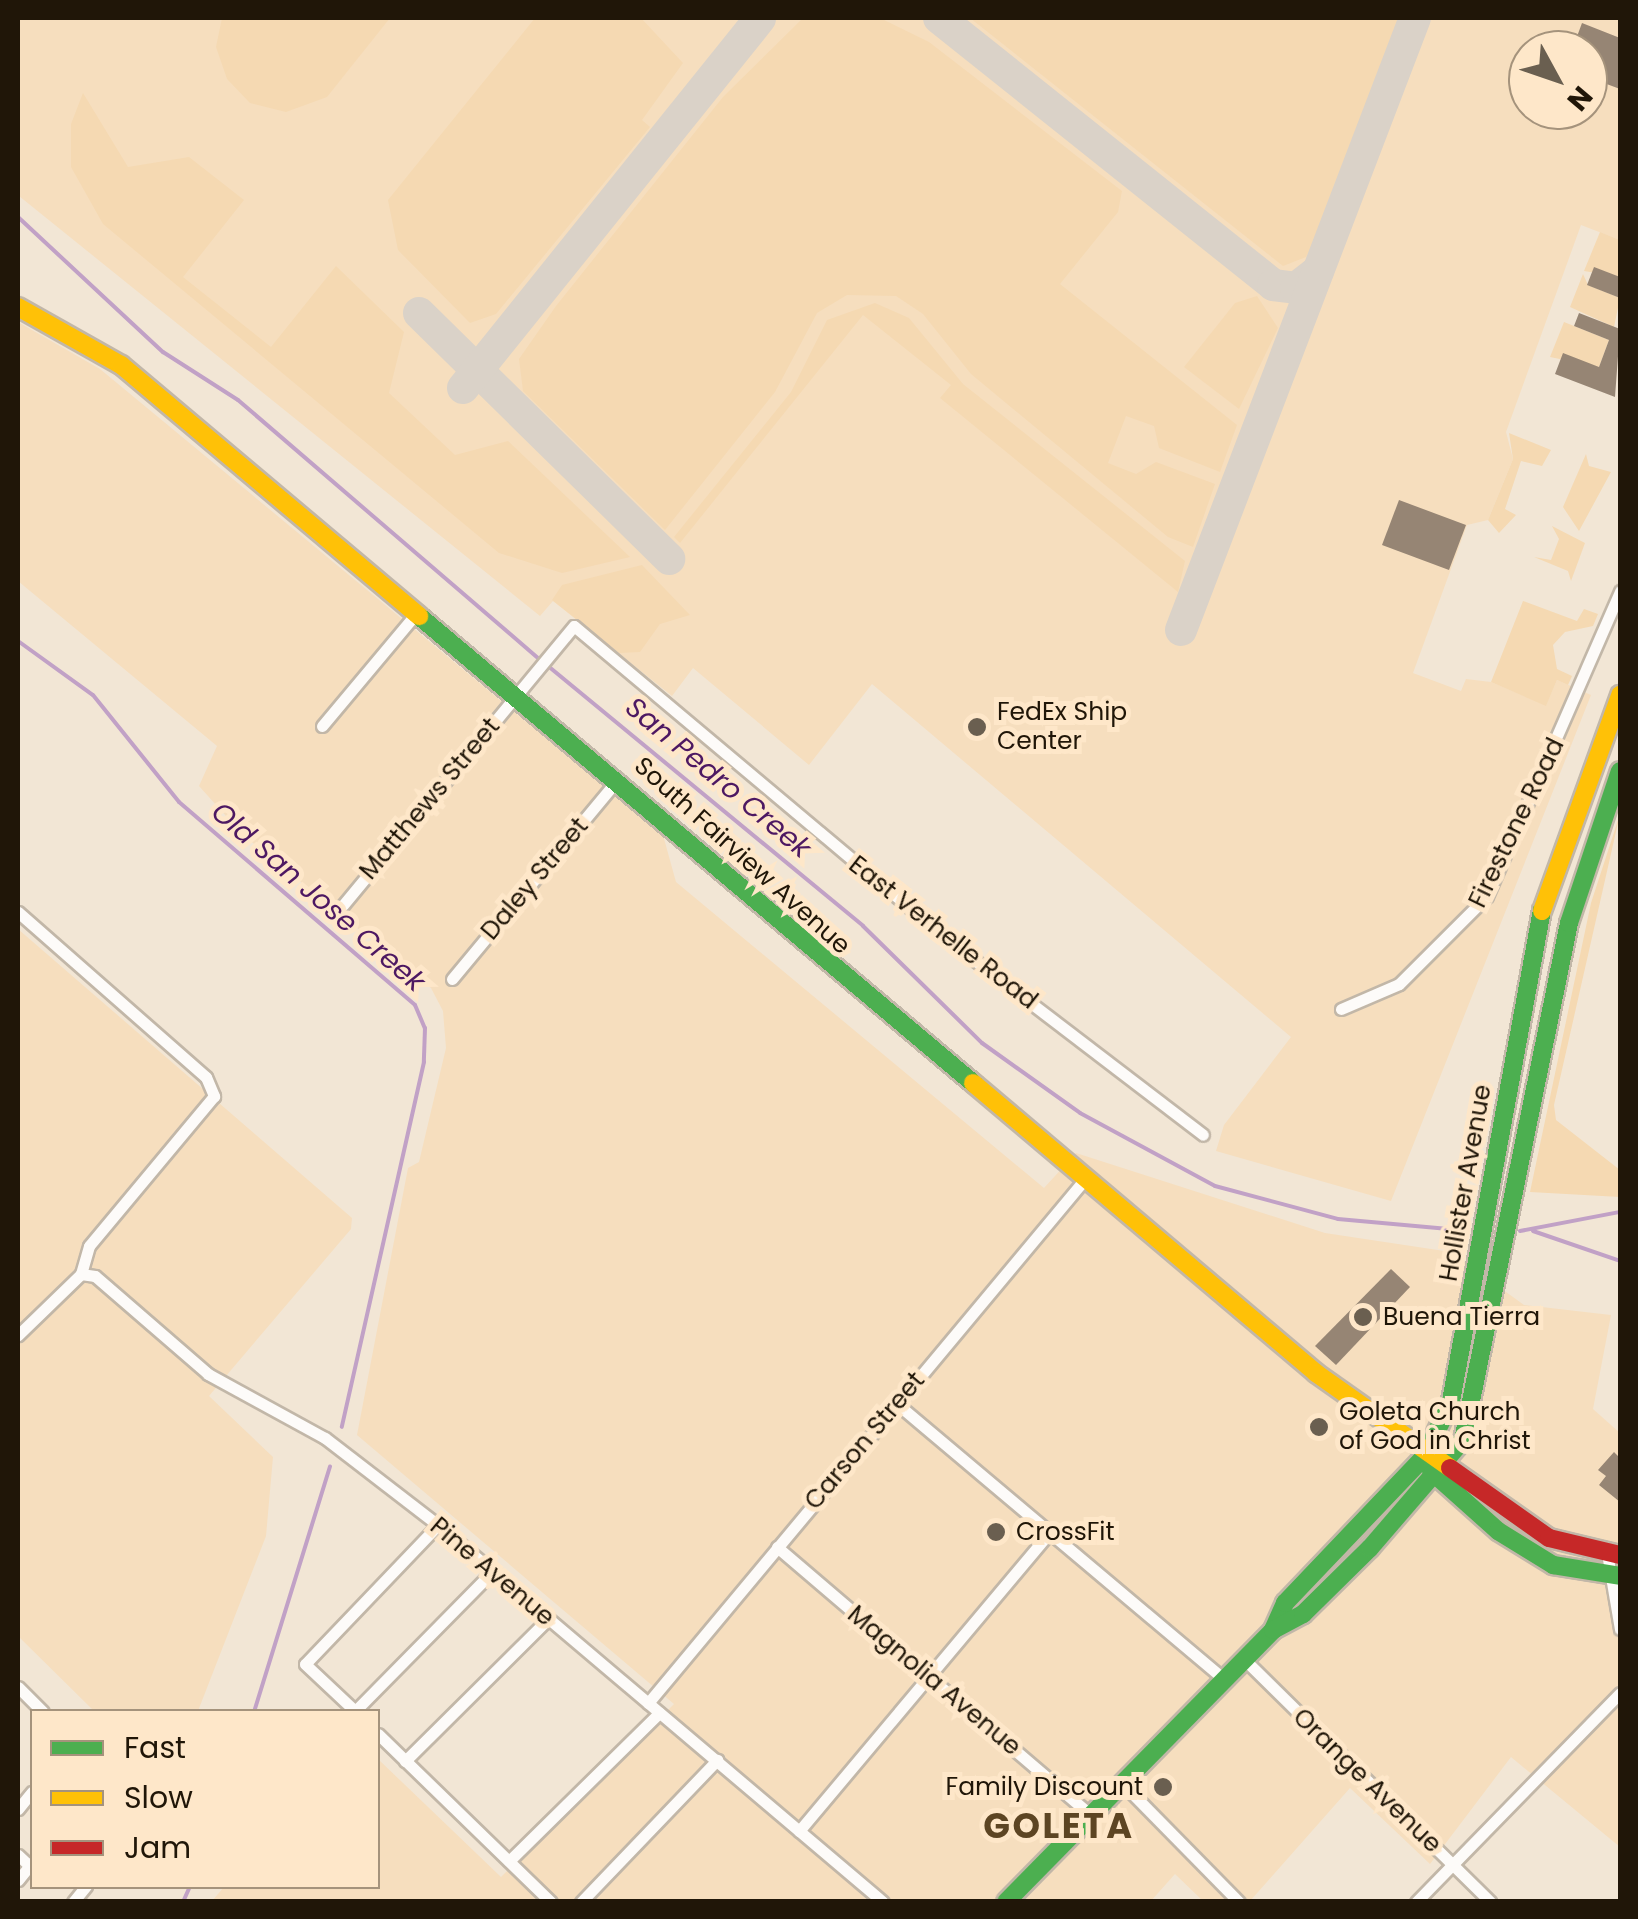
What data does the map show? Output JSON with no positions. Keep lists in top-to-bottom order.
{
  "streets": {
    "main road": ["South Fairview Avenue", "Hollister Avenue"],
    "street": [
      "Matthews Street",
      "Firestone Road",
      "Daley Street",
      "East Verhelle Road",
      "Carson Street",
      "Pine Avenue",
      "Magnolia Avenue",
      "Orange Avenue"
    ]
  },
  "crossings": [
    ["Matthews Street", "South Fairview Avenue"],
    ["Matthews Street", "East Verhelle Road"],
    ["South Fairview Avenue", "Daley Street"],
    ["South Fairview Avenue", "East Verhelle Road"],
    ["South Fairview Avenue", "Hollister Avenue"],
    ["South Fairview Avenue", "Carson Street"],
    ["Hollister Avenue", "Magnolia Avenue"],
    ["Hollister Avenue", "Orange Avenue"],
    ["Carson Street", "Pine Avenue"],
    ["Carson Street", "Magnolia Avenue"]
  ],
  "districts": ["GOLETA"],
  "water": ["San Pedro Creek", "Old San Jose Creek"],
  "places": [
    "FedEx Ship Center",
    "Buena Tierra",
    "Goleta Church of God in Christ",
    "CrossFit",
    "Family Discount"
  ],
  "legend": ["Fast", "Slow", "Jam"],
  "north": "bottom right"
}
